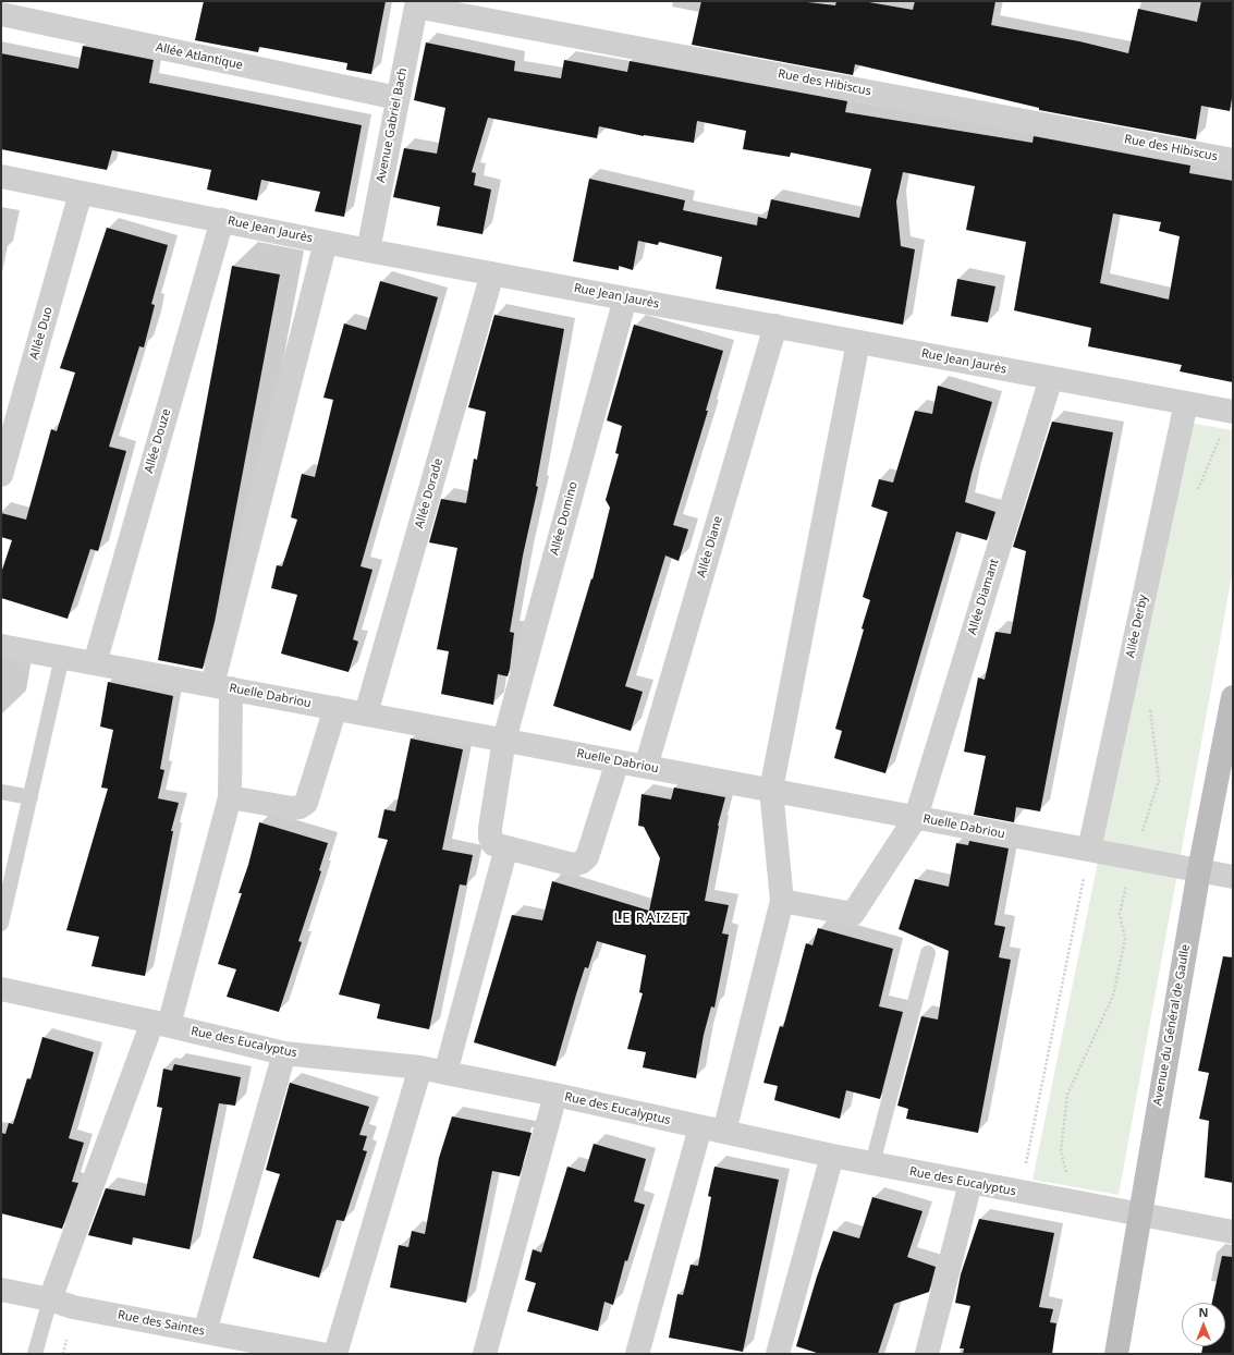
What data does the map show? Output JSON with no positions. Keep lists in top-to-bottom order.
{
  "streets": {
    "main road": ["Avenue du Général de Gaulle"],
    "street": [
      "Allée Atlantique",
      "Rue des Hibiscus",
      "Avenue Gabriel Bach",
      "Rue Jean Jaurès",
      "Allée Duo",
      "Allée Douze",
      "Allée Dorade",
      "Allée Domino",
      "Allée Diane",
      "Allée Diamant",
      "Allée Derby",
      "Ruelle Dabriou",
      "Rue des Eucalyptus",
      "Rue des Saintes"
    ]
  },
  "crossings": [
    ["Allée Atlantique", "Avenue Gabriel Bach"],
    ["Rue des Hibiscus", "Avenue Gabriel Bach"],
    ["Avenue Gabriel Bach", "Rue Jean Jaurès"],
    ["Rue Jean Jaurès", "Allée Duo"],
    ["Rue Jean Jaurès", "Allée Douze"],
    ["Rue Jean Jaurès", "Allée Dorade"],
    ["Rue Jean Jaurès", "Allée Domino"],
    ["Rue Jean Jaurès", "Allée Diane"],
    ["Rue Jean Jaurès", "Allée Diamant"],
    ["Rue Jean Jaurès", "Allée Derby"],
    ["Allée Douze", "Ruelle Dabriou"],
    ["Allée Dorade", "Ruelle Dabriou"],
    ["Allée Domino", "Ruelle Dabriou"],
    ["Allée Diane", "Ruelle Dabriou"],
    ["Allée Diamant", "Ruelle Dabriou"],
    ["Allée Derby", "Ruelle Dabriou"],
    ["Ruelle Dabriou", "Avenue du Général de Gaulle"],
    ["Avenue du Général de Gaulle", "Rue des Eucalyptus"]
  ],
  "districts": ["LE RAIZET"],
  "north": "top"
}
